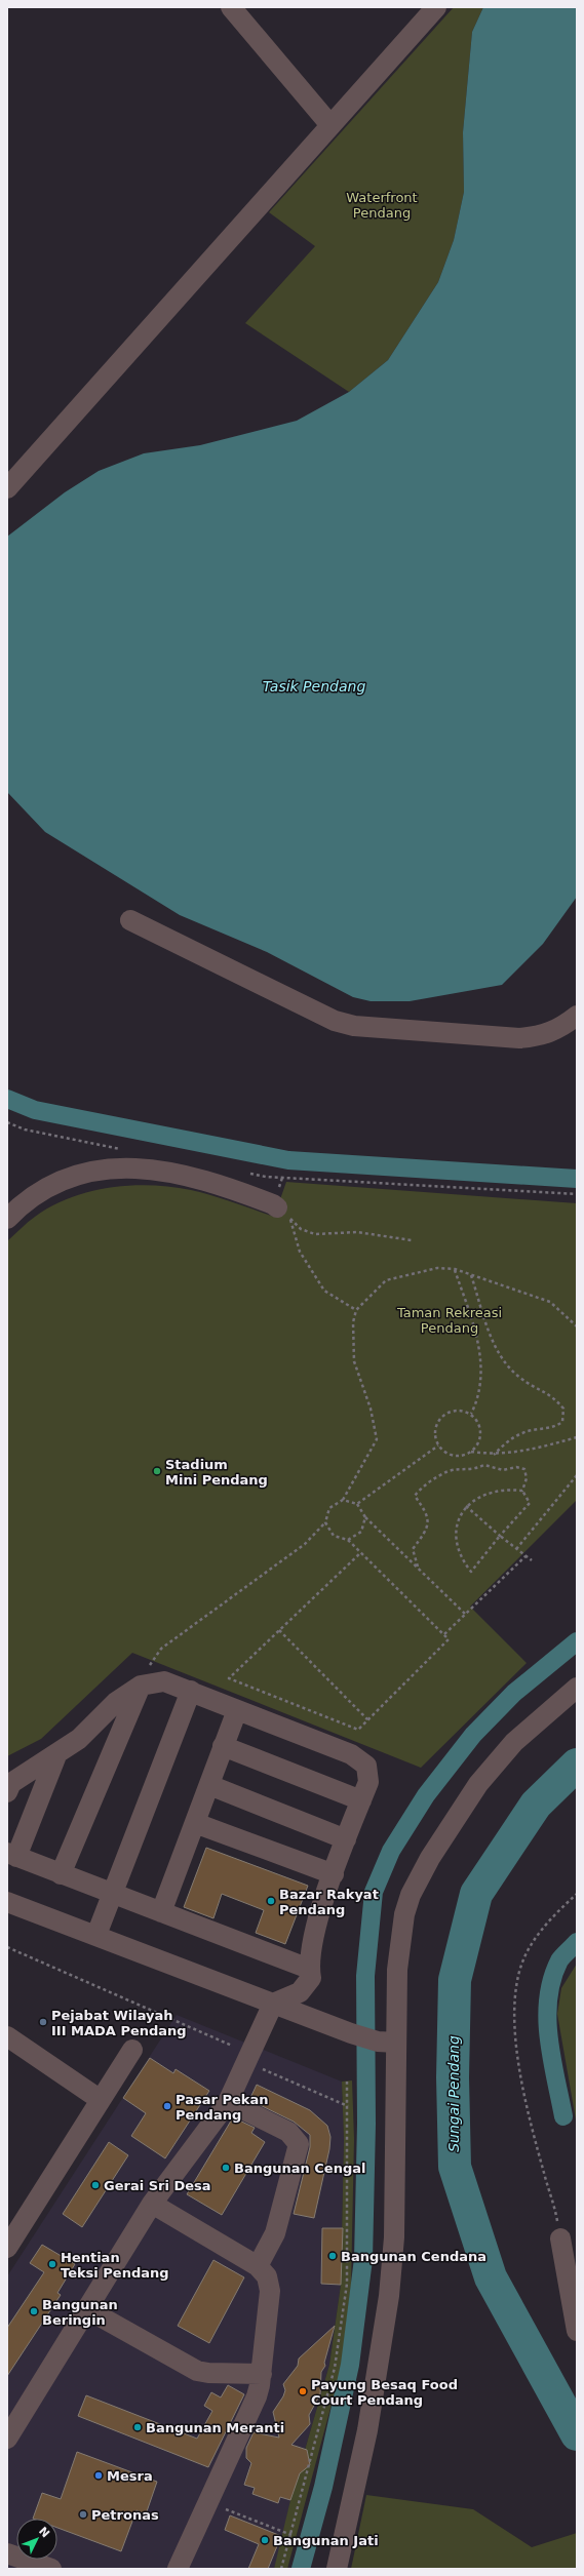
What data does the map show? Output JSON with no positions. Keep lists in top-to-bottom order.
{
  "water": ["Tasik Pendang", "Sungai Pendang"],
  "parks": ["Waterfront Pendang", "Taman Rekreasi Pendang"],
  "places": [
    "Stadium Mini Pendang",
    "Bazar Rakyat Pendang",
    "Pejabat Wilayah III MADA Pendang",
    "Pasar Pekan Pendang",
    "Bangunan Cengal",
    "Gerai Sri Desa",
    "Bangunan Cendana",
    "Hentian Teksi Pendang",
    "Bangunan Beringin",
    "Payung Besaq Food Court Pendang",
    "Bangunan Meranti",
    "Mesra",
    "Petronas",
    "Bangunan Jati"
  ],
  "north": "top right"
}
